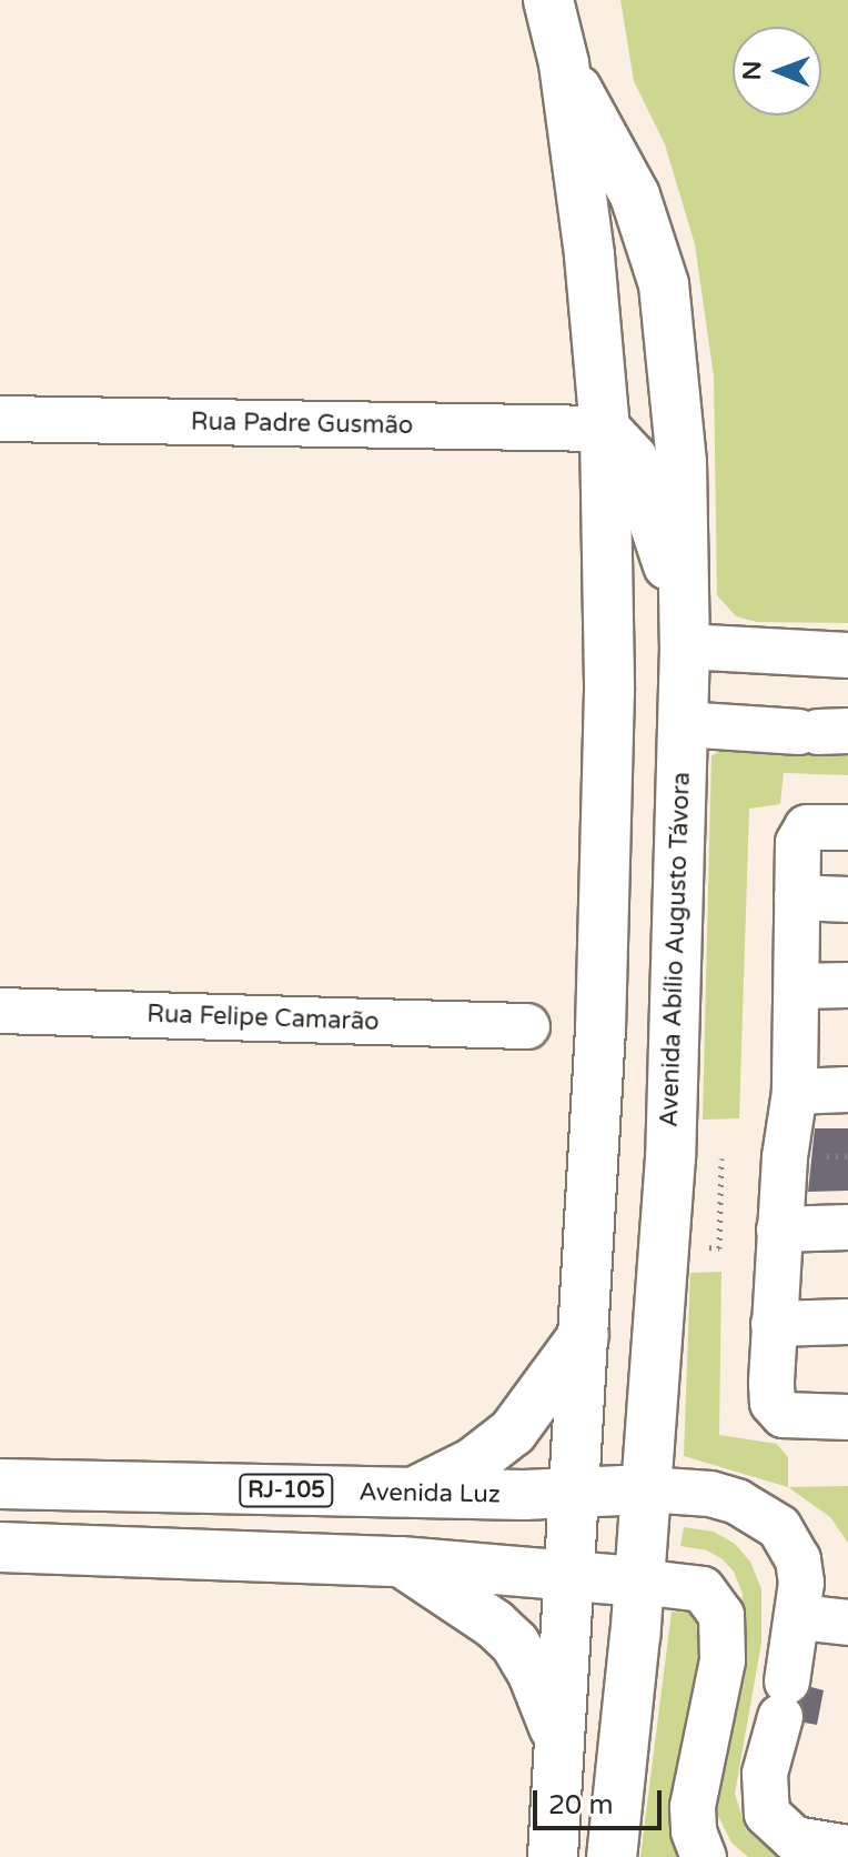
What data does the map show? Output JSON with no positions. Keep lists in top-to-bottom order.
{
  "streets": {
    "main road": ["Avenida Abílio Augusto Távora", "RJ-105", "Avenida Luz"],
    "street": ["Rua Padre Gusmão", "Rua Felipe Camarão"]
  },
  "crossings": [
    ["Rua Padre Gusmão", "Avenida Abílio Augusto Távora"],
    ["Avenida Abílio Augusto Távora", "Avenida Luz"]
  ],
  "scale_bar": "20 m",
  "north": "left"
}
